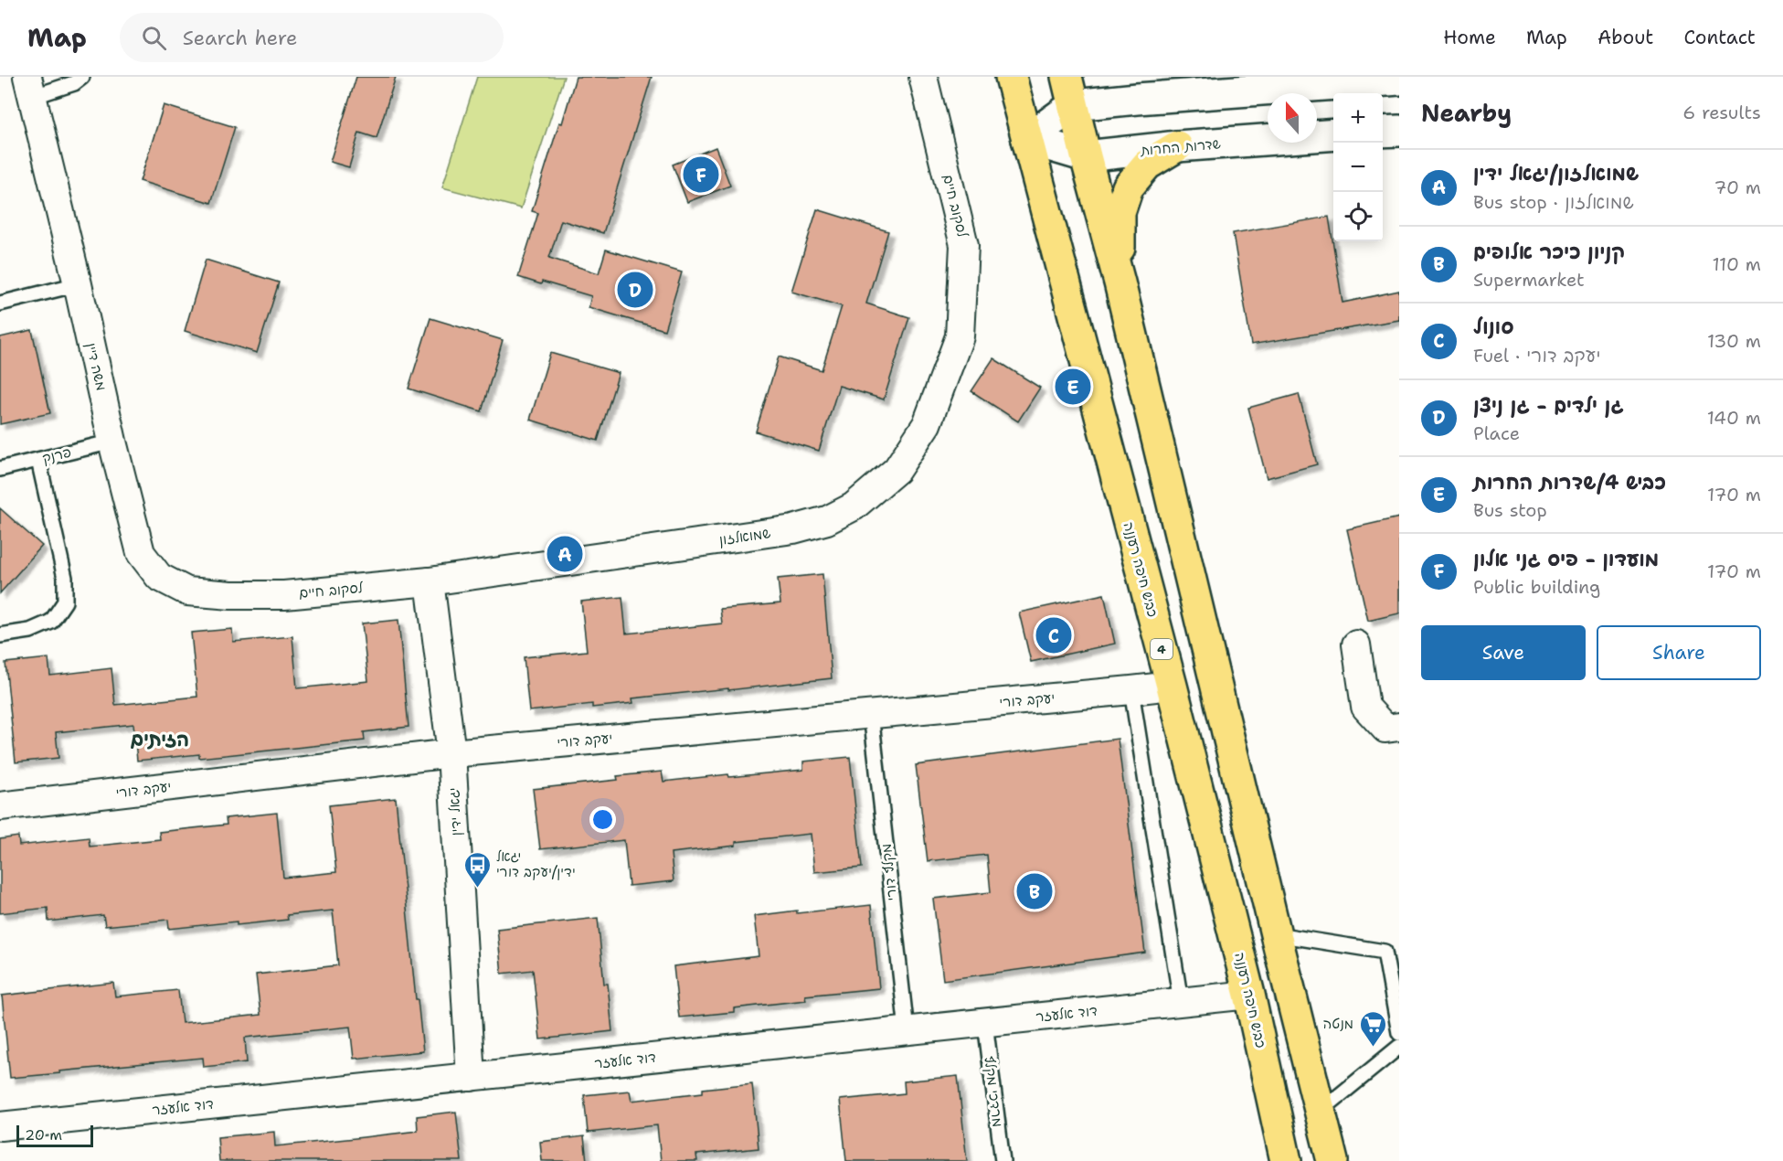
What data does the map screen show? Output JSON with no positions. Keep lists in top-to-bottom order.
{
  "streets": {
    "highway": ["כביש חיפה רעננה", "4"],
    "main road": ["שדרות החרות"],
    "street": [
      "לסקוב חיים",
      "משה דיין",
      "שמואלזון",
      "יעקב דורי",
      "יגאל ידין",
      "דוד אלעזר"
    ],
    "lane": ["פרנק", "מקלף דורי", "מרדכי מקלף"]
  },
  "crossings": [
    ["שדרות החרות", "כביש חיפה רעננה"],
    ["לסקוב חיים", "משה דיין"],
    ["לסקוב חיים", "שמואלזון"],
    ["לסקוב חיים", "יגאל ידין"],
    ["משה דיין", "פרנק"],
    ["שמואלזון", "יגאל ידין"],
    ["כביש חיפה רעננה", "יעקב דורי"],
    ["כביש חיפה רעננה", "דוד אלעזר"],
    ["יעקב דורי", "יגאל ידין"],
    ["יעקב דורי", "מקלף דורי"],
    ["יגאל ידין", "דוד אלעזר"],
    ["מקלף דורי", "דוד אלעזר"],
    ["דוד אלעזר", "מרדכי מקלף"]
  ],
  "districts": ["הזיתים"],
  "places": {
    "bus stop": ["יגאל ידין/יעקב דורי"],
    "supermarket": ["מנטה"]
  },
  "scale_bar": "20 m",
  "north": "top",
  "page": {
    "header": "Map",
    "search": "Search here",
    "nav": [
      "Home",
      "Map",
      "About",
      "Contact"
    ],
    "heading": ["Nearby", "6 results"],
    "map_buttons": ["+", "−"],
    "list": [
      {
        "mark": "A",
        "name": "שמואלזון/יגאל ידין",
        "note": "Bus stop · שמואלזון",
        "value": "70 m"
      },
      {
        "mark": "B",
        "name": "קניון כיכר אלופים",
        "note": "Supermarket",
        "value": "110 m"
      },
      {
        "mark": "C",
        "name": "סונול",
        "note": "Fuel · יעקב דורי",
        "value": "130 m"
      },
      {
        "mark": "D",
        "name": "גן ילדים - גן ניצן",
        "note": "Place",
        "value": "140 m"
      },
      {
        "mark": "E",
        "name": "כביש 4/שדרות החרות",
        "note": "Bus stop",
        "value": "170 m"
      },
      {
        "mark": "F",
        "name": "מועדון - פיס גני אלון",
        "note": "Public building",
        "value": "170 m"
      }
    ],
    "pins": [
      "F",
      "D",
      "E",
      "A",
      "C",
      "B"
    ],
    "buttons": ["Save", "Share"],
    "scale": "20 m"
  }
}
